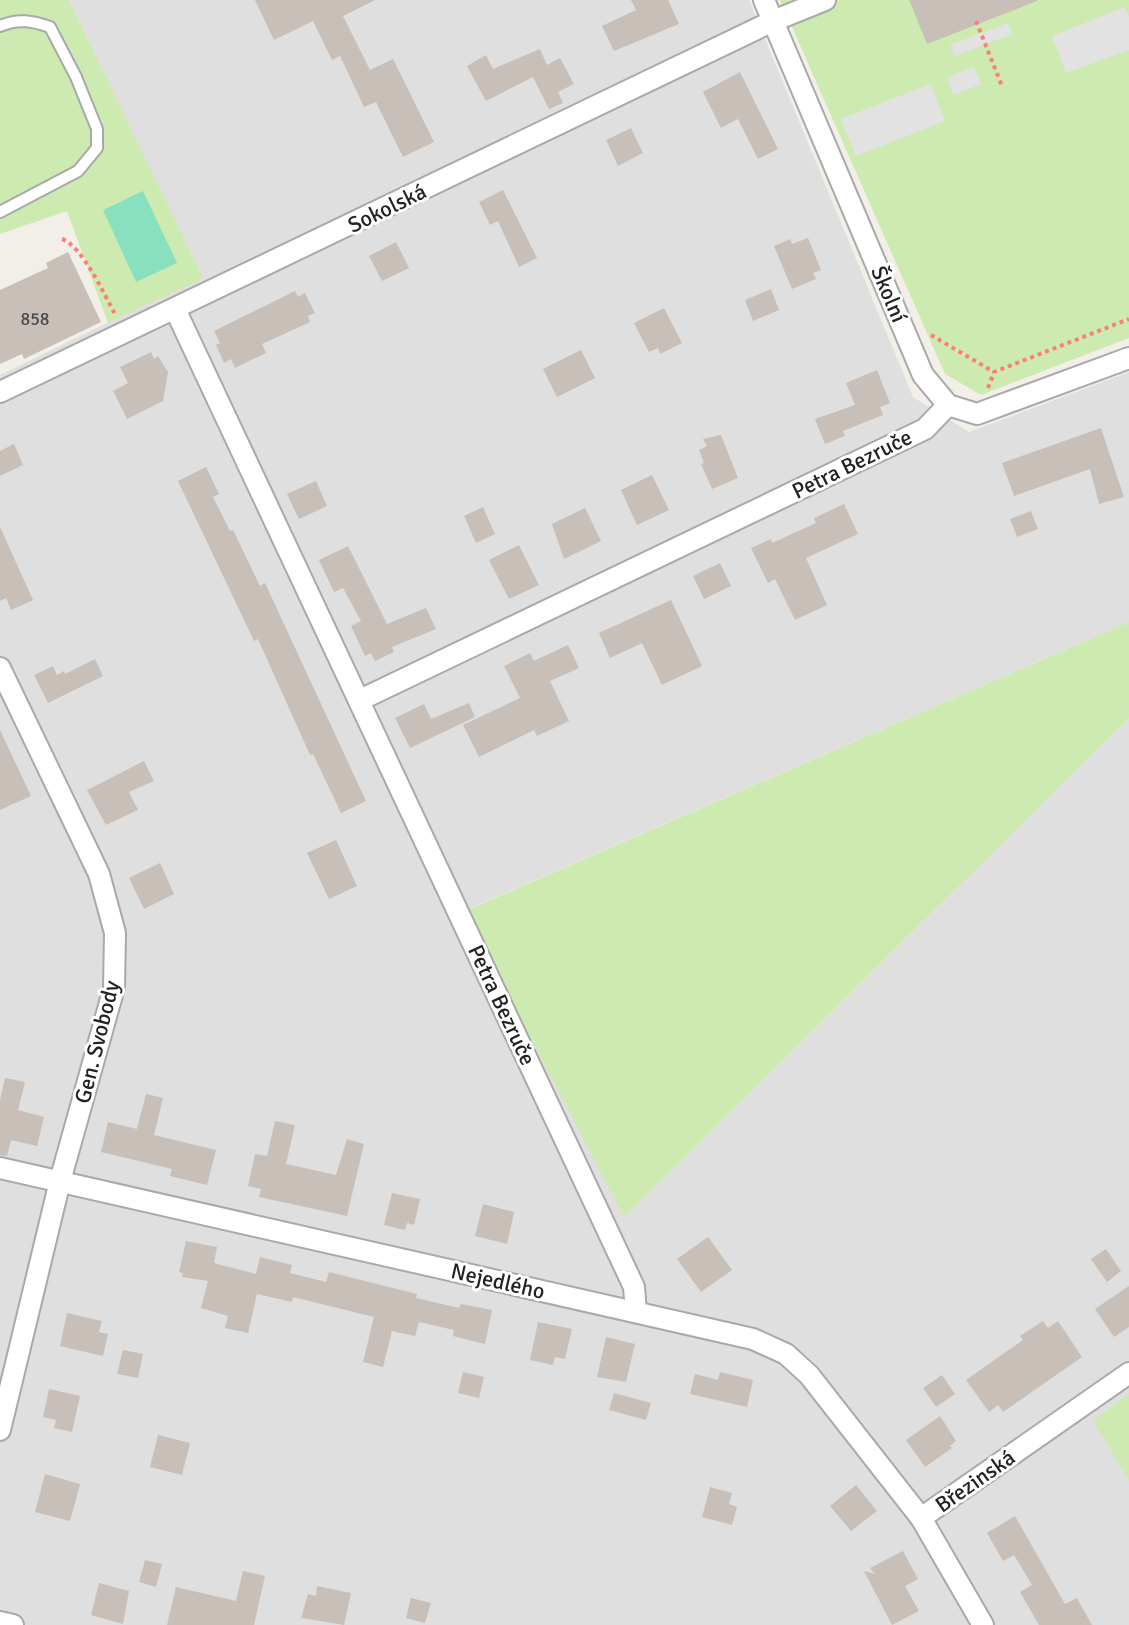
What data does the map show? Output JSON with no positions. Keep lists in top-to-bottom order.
{
  "streets": {
    "street": [
      "Sokolská",
      "Školní",
      "Petra Bezruče",
      "Gen. Svobody",
      "Nejedlého",
      "Březinská"
    ]
  },
  "crossings": [
    ["Sokolská", "Školní"],
    ["Sokolská", "Petra Bezruče"],
    ["Školní", "Petra Bezruče"],
    ["Petra Bezruče", "Nejedlého"],
    ["Gen. Svobody", "Nejedlého"],
    ["Nejedlého", "Březinská"]
  ],
  "house_numbers": ["858"]
}
